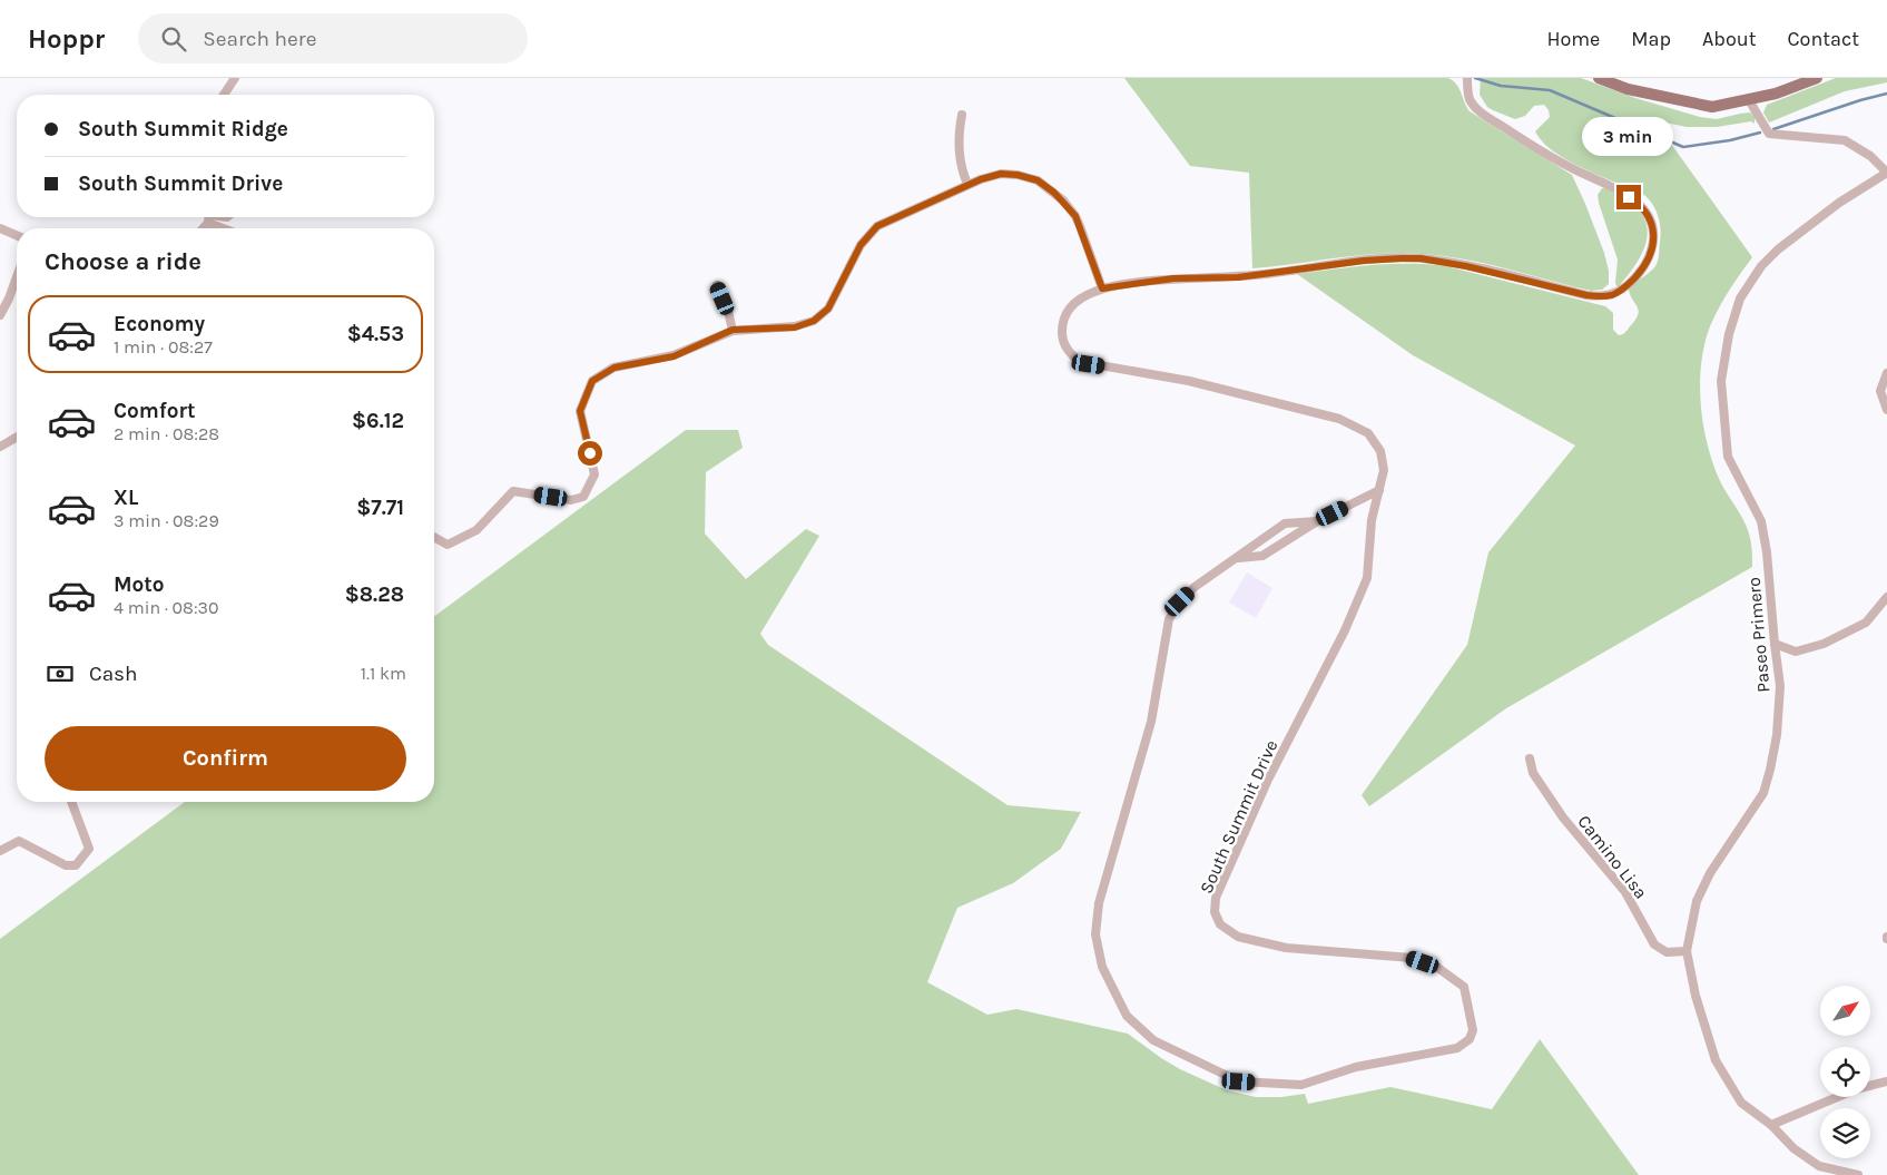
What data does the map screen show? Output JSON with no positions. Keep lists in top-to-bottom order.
{
  "streets": {
    "street": ["Paseo Primero", "South Summit Drive", "Camino Lisa"]
  },
  "crossings": [
    ["Paseo Primero", "Camino Lisa"]
  ],
  "north": "top right",
  "page": {
    "header": "Hoppr",
    "search": "Search here",
    "nav": [
      "Home",
      "Map",
      "About",
      "Contact"
    ],
    "banner": ["South Summit Ridge", "South Summit Drive"],
    "bubble": "3 min",
    "heading": "Choose a ride",
    "list": [
      {
        "name": "Economy",
        "note": "1 min · 08:27",
        "value": "$4.53"
      },
      {
        "name": "Comfort",
        "note": "2 min · 08:28",
        "value": "$6.12"
      },
      {
        "name": "XL",
        "note": "3 min · 08:29",
        "value": "$7.71"
      },
      {
        "name": "Moto",
        "note": "4 min · 08:30",
        "value": "$8.28"
      }
    ],
    "pay": ["Cash", "1.1 km"],
    "buttons": "Confirm"
  }
}
